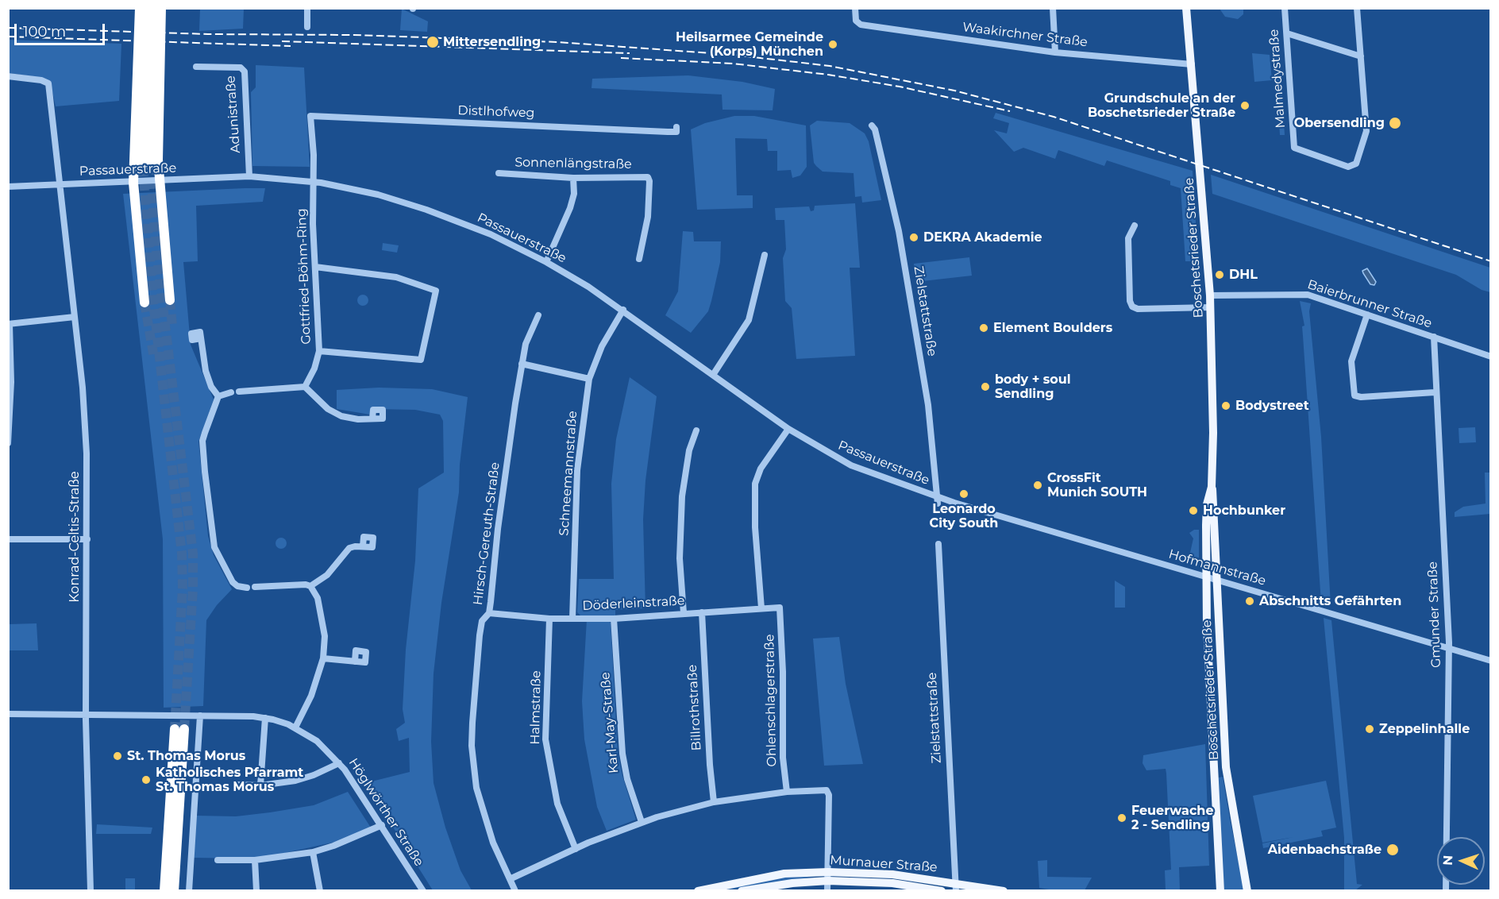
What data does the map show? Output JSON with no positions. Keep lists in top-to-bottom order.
{
  "streets": {
    "main road": ["Boschetsrieder Straße", "Murnauer Straße"],
    "street": [
      "Waakirchner Straße",
      "Malmedystraße",
      "Distlhofweg",
      "Adunistraße",
      "Sonnenlängstraße",
      "Passauerstraße",
      "Gottfried-Böhm-Ring",
      "Baierbrunner Straße",
      "Zielstattstraße",
      "Schneemannstraße",
      "Hirsch-Gereuth-Straße",
      "Konrad-Celtis-Straße",
      "Hofmannstraße",
      "Döderleinstraße",
      "Gmunder Straße",
      "Ohlenschlagerstraße",
      "Halmstraße",
      "Billrothstraße",
      "Karl-May-Straße",
      "Höglwörther Straße"
    ]
  },
  "crossings": [
    ["Waakirchner Straße", "Boschetsrieder Straße"],
    ["Distlhofweg", "Gottfried-Böhm-Ring"],
    ["Adunistraße", "Passauerstraße"],
    ["Passauerstraße", "Gottfried-Böhm-Ring"],
    ["Passauerstraße", "Zielstattstraße"],
    ["Passauerstraße", "Schneemannstraße"],
    ["Passauerstraße", "Konrad-Celtis-Straße"],
    ["Passauerstraße", "Hofmannstraße"],
    ["Boschetsrieder Straße", "Baierbrunner Straße"],
    ["Boschetsrieder Straße", "Hofmannstraße"],
    ["Baierbrunner Straße", "Gmunder Straße"],
    ["Zielstattstraße", "Hofmannstraße"],
    ["Zielstattstraße", "Murnauer Straße"],
    ["Schneemannstraße", "Döderleinstraße"],
    ["Hirsch-Gereuth-Straße", "Döderleinstraße"],
    ["Konrad-Celtis-Straße", "Höglwörther Straße"],
    ["Hofmannstraße", "Gmunder Straße"],
    ["Döderleinstraße", "Ohlenschlagerstraße"],
    ["Döderleinstraße", "Halmstraße"],
    ["Döderleinstraße", "Billrothstraße"],
    ["Döderleinstraße", "Karl-May-Straße"]
  ],
  "places": [
    "Mittersendling",
    "Heilsarmee Gemeinde (Korps) München",
    "Grundschule an der Boschetsrieder Straße",
    "Obersendling",
    "DEKRA Akademie",
    "DHL",
    "Element Boulders",
    "body + soul Sendling",
    "Bodystreet",
    "CrossFit Munich SOUTH",
    "Leonardo City South",
    "Hochbunker",
    "Abschnitts Gefährten",
    "Zeppelinhalle",
    "St. Thomas Morus",
    "Katholisches Pfarramt St. Thomas Morus",
    "Feuerwache 2 - Sendling",
    "Aidenbachstraße"
  ],
  "scale_bar": "100 m",
  "north": "left"
}
